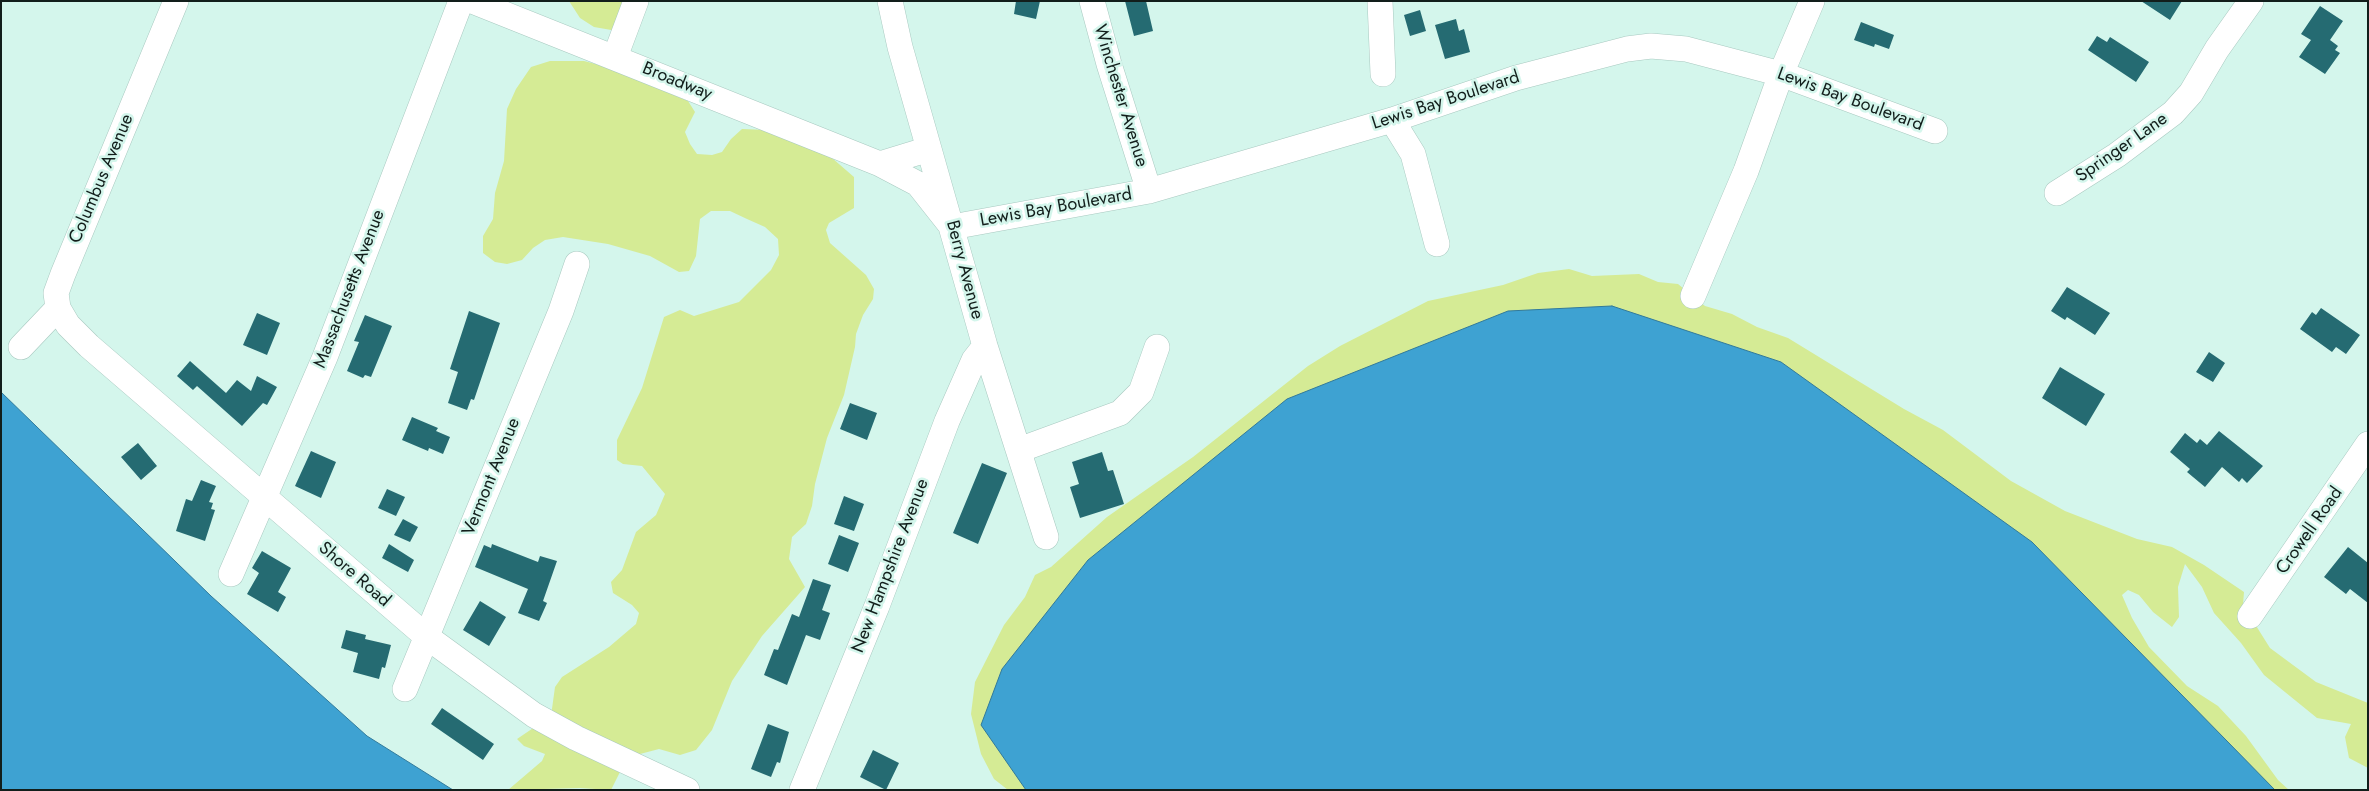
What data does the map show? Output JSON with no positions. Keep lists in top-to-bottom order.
{
  "streets": {
    "street": [
      "Broadway",
      "Winchester Avenue",
      "Lewis Bay Boulevard",
      "Springer Lane",
      "Columbus Avenue",
      "Berry Avenue",
      "Massachusetts Avenue",
      "Vermont Avenue",
      "Crowell Road",
      "New Hampshire Avenue",
      "Shore Road"
    ]
  },
  "crossings": [
    ["Broadway", "Lewis Bay Boulevard"],
    ["Broadway", "Berry Avenue"],
    ["Winchester Avenue", "Lewis Bay Boulevard"],
    ["Lewis Bay Boulevard", "Berry Avenue"],
    ["Columbus Avenue", "Shore Road"],
    ["Berry Avenue", "New Hampshire Avenue"],
    ["Massachusetts Avenue", "Shore Road"],
    ["Vermont Avenue", "Shore Road"]
  ]
}
